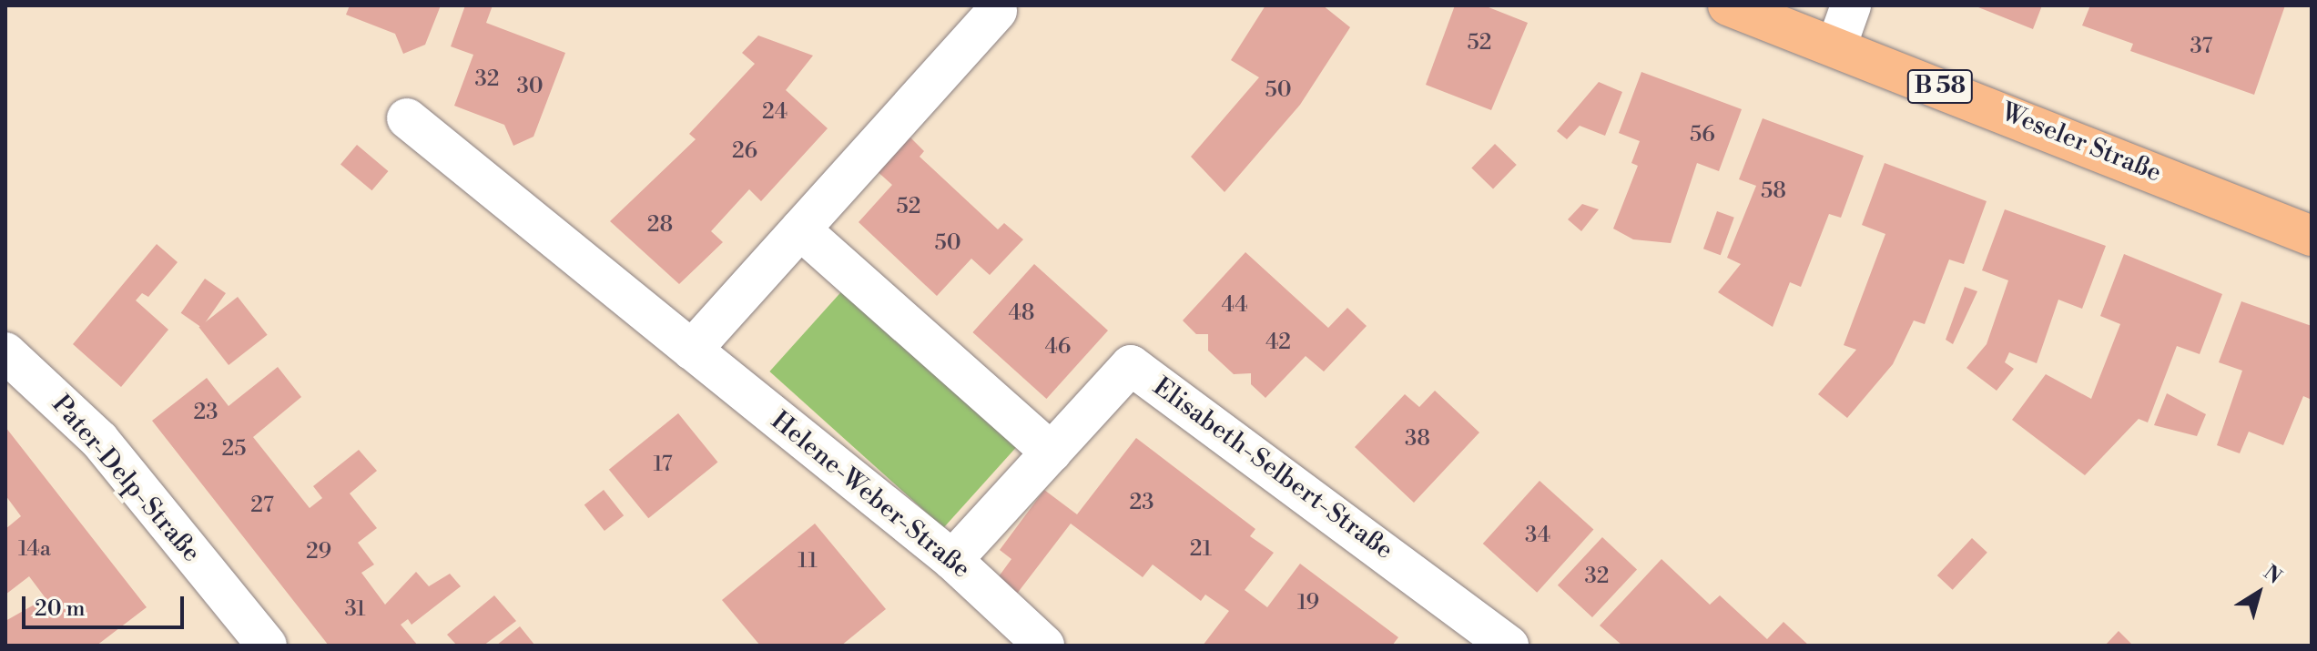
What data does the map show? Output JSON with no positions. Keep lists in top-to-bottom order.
{
  "streets": {
    "main road": ["B 58", "Weseler Straße"],
    "street": ["Elisabeth-Selbert-Straße", "Pater-Delp-Straße", "Helene-Weber-Straße"]
  },
  "crossings": [
    ["Elisabeth-Selbert-Straße", "Helene-Weber-Straße"]
  ],
  "house_numbers": [
    "52",
    "37",
    "32",
    "30",
    "50",
    "24",
    "56",
    "26",
    "58",
    "52",
    "28",
    "50",
    "44",
    "48",
    "42",
    "46",
    "23",
    "38",
    "25",
    "17",
    "23",
    "27",
    "34",
    "14a",
    "21",
    "29",
    "11",
    "32",
    "19",
    "31"
  ],
  "scale_bar": "20 m",
  "north": "top right"
}
